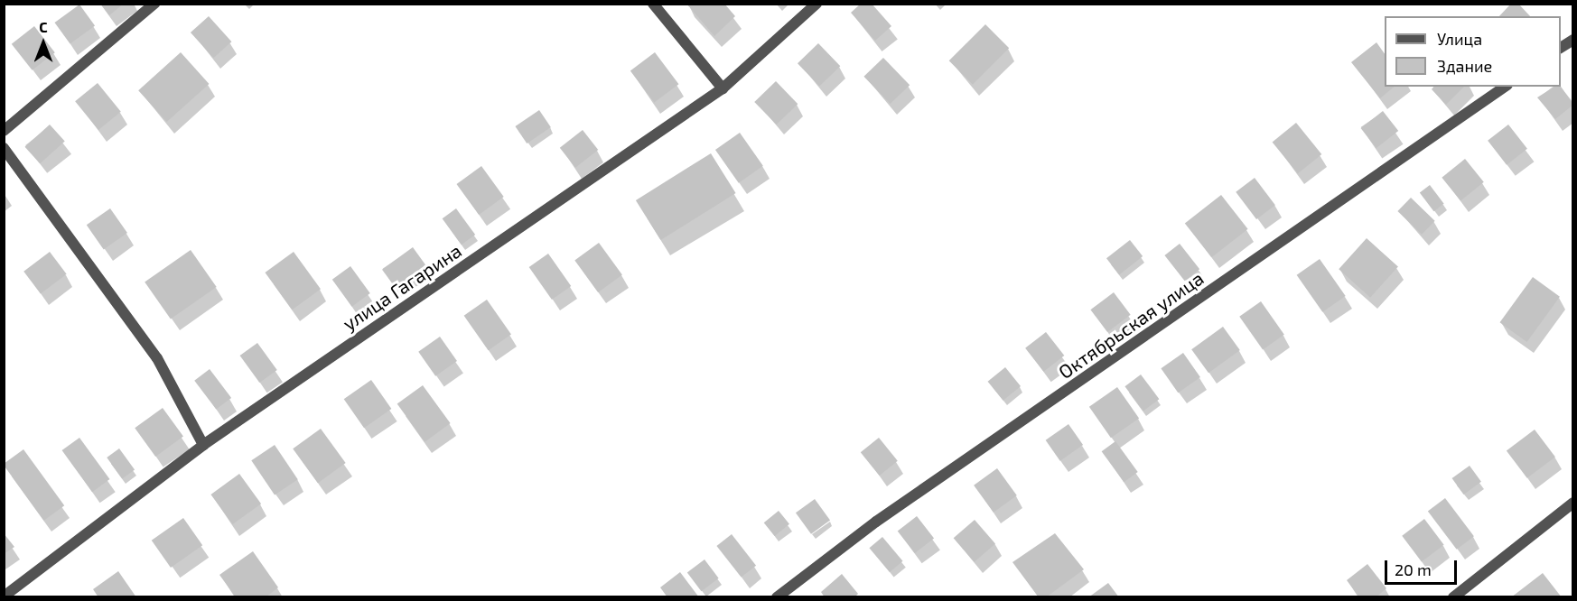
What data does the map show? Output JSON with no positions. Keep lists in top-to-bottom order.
{
  "streets": {
    "street": ["улица Гагарина", "Октябрьская улица"]
  },
  "legend": ["Улица", "Здание"],
  "scale_bar": "20 m",
  "north": "top"
}
